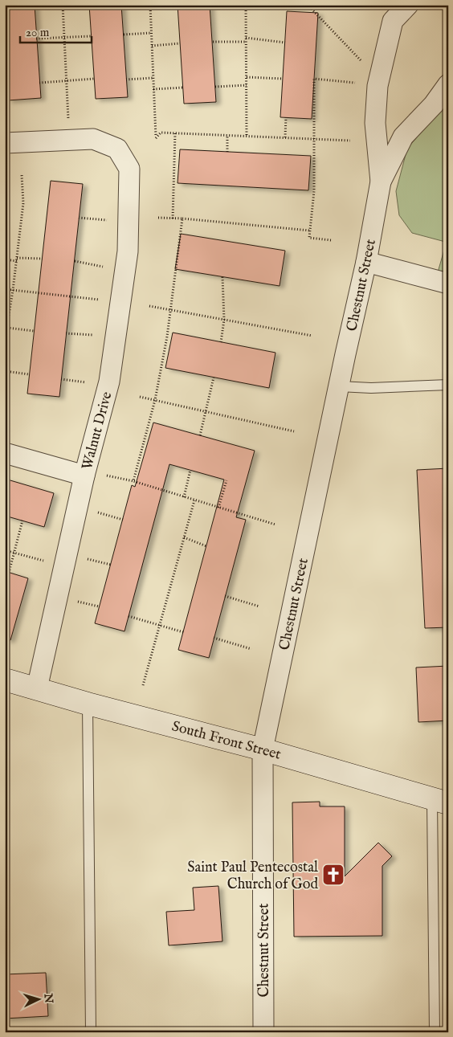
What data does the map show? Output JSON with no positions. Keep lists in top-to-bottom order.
{
  "streets": {
    "street": ["Chestnut Street", "Walnut Drive", "South Front Street"]
  },
  "crossings": [
    ["Chestnut Street", "South Front Street"],
    ["Walnut Drive", "South Front Street"]
  ],
  "places": {
    "church": ["Saint Paul Pentecostal Church of God"]
  },
  "scale_bar": "20 m",
  "north": "right"
}
